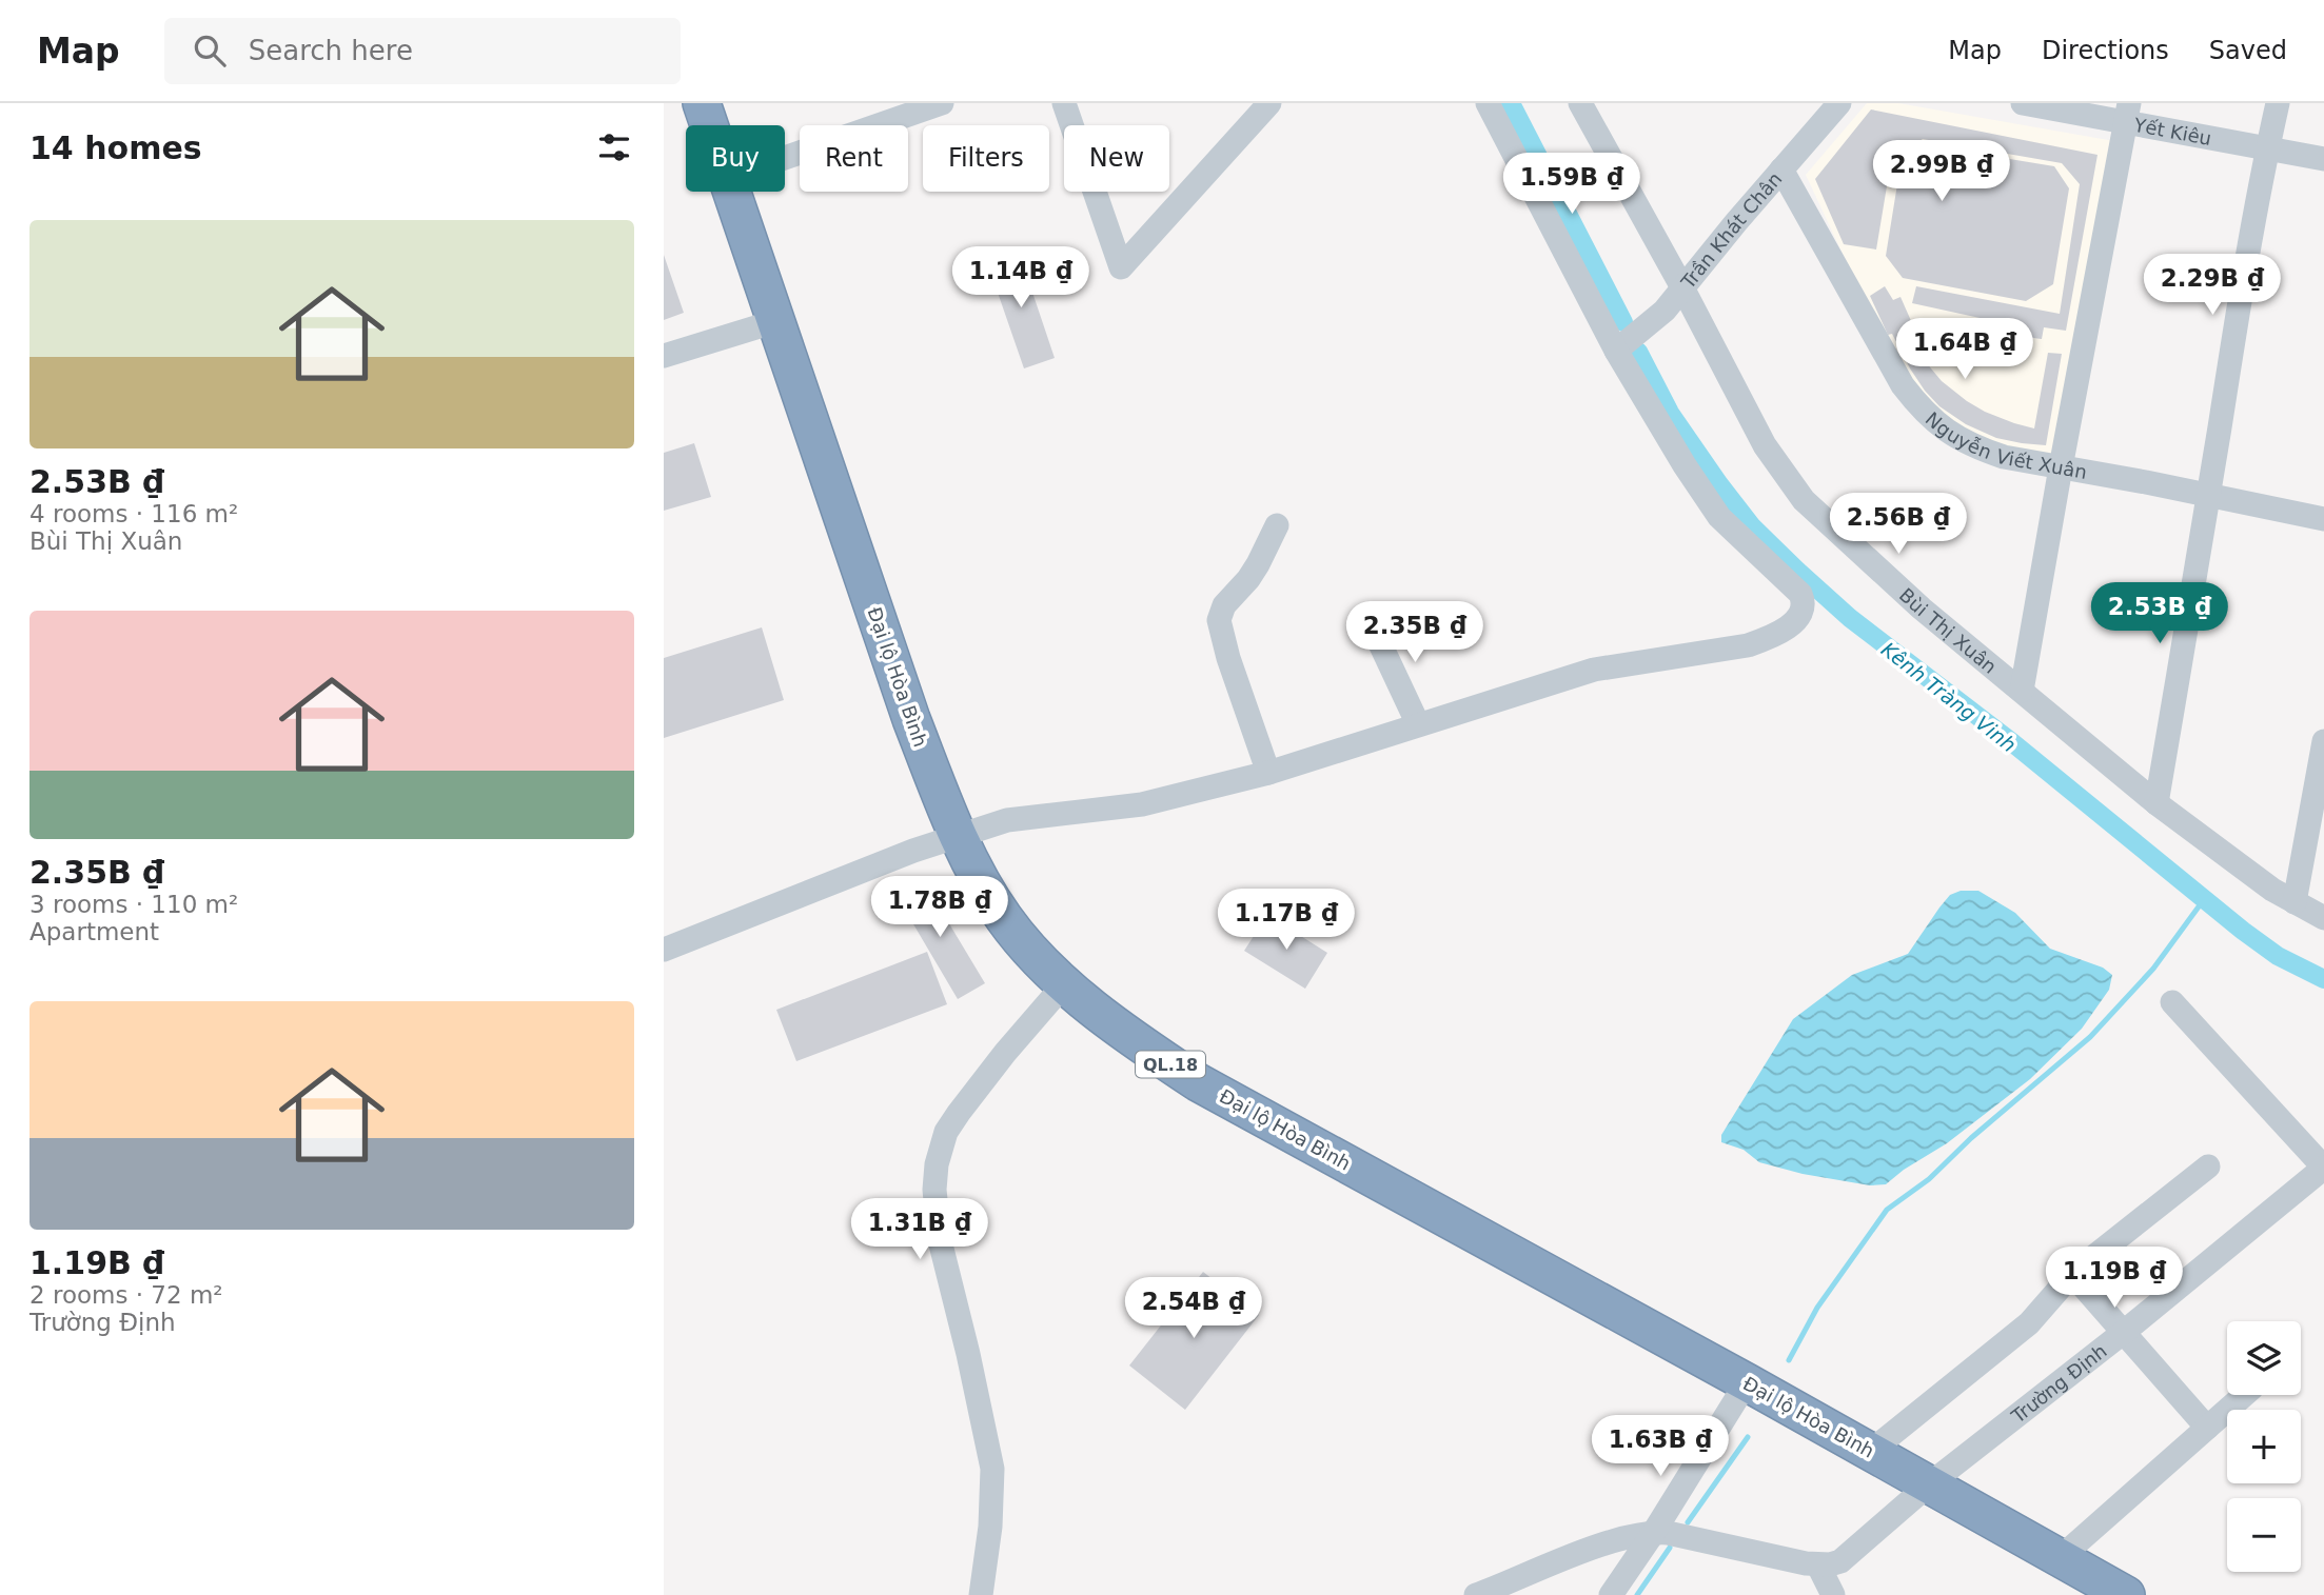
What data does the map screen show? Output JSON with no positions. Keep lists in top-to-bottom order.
{
  "streets": {
    "highway": ["Đại lộ Hòa Bình", "QL.18"],
    "street": [
      "Yết Kiêu",
      "Trần Khát Chân",
      "Nguyễn Viết Xuân",
      "Bùi Thị Xuân",
      "Trường Định"
    ]
  },
  "crossings": [
    ["Trần Khát Chân", "Nguyễn Viết Xuân"],
    ["Trần Khát Chân", "Bùi Thị Xuân"],
    ["Đại lộ Hòa Bình", "Trường Định"]
  ],
  "water": ["Kênh Tràng Vinh"],
  "page": {
    "header": "Map",
    "search": "Search here",
    "nav": ["Map", "Directions", "Saved"],
    "heading": "14 homes",
    "chip": [
      "Buy",
      "Rent",
      "Filters",
      "New"
    ],
    "price": [
      "2.99B ₫",
      "1.59B ₫",
      "1.14B ₫",
      "2.29B ₫",
      "1.64B ₫",
      "2.56B ₫",
      "2.53B ₫",
      "2.35B ₫",
      "1.78B ₫",
      "1.17B ₫",
      "1.31B ₫",
      "1.19B ₫",
      "2.54B ₫",
      "1.63B ₫"
    ],
    "list": [
      {
        "name": "2.53B ₫",
        "note": "4 rooms · 116 m² · Bùi Thị Xuân"
      },
      {
        "name": "2.35B ₫",
        "note": "3 rooms · 110 m² · Apartment"
      },
      {
        "name": "1.19B ₫",
        "note": "2 rooms · 72 m² · Trường Định"
      }
    ],
    "map_buttons": ["+", "−"]
  }
}
